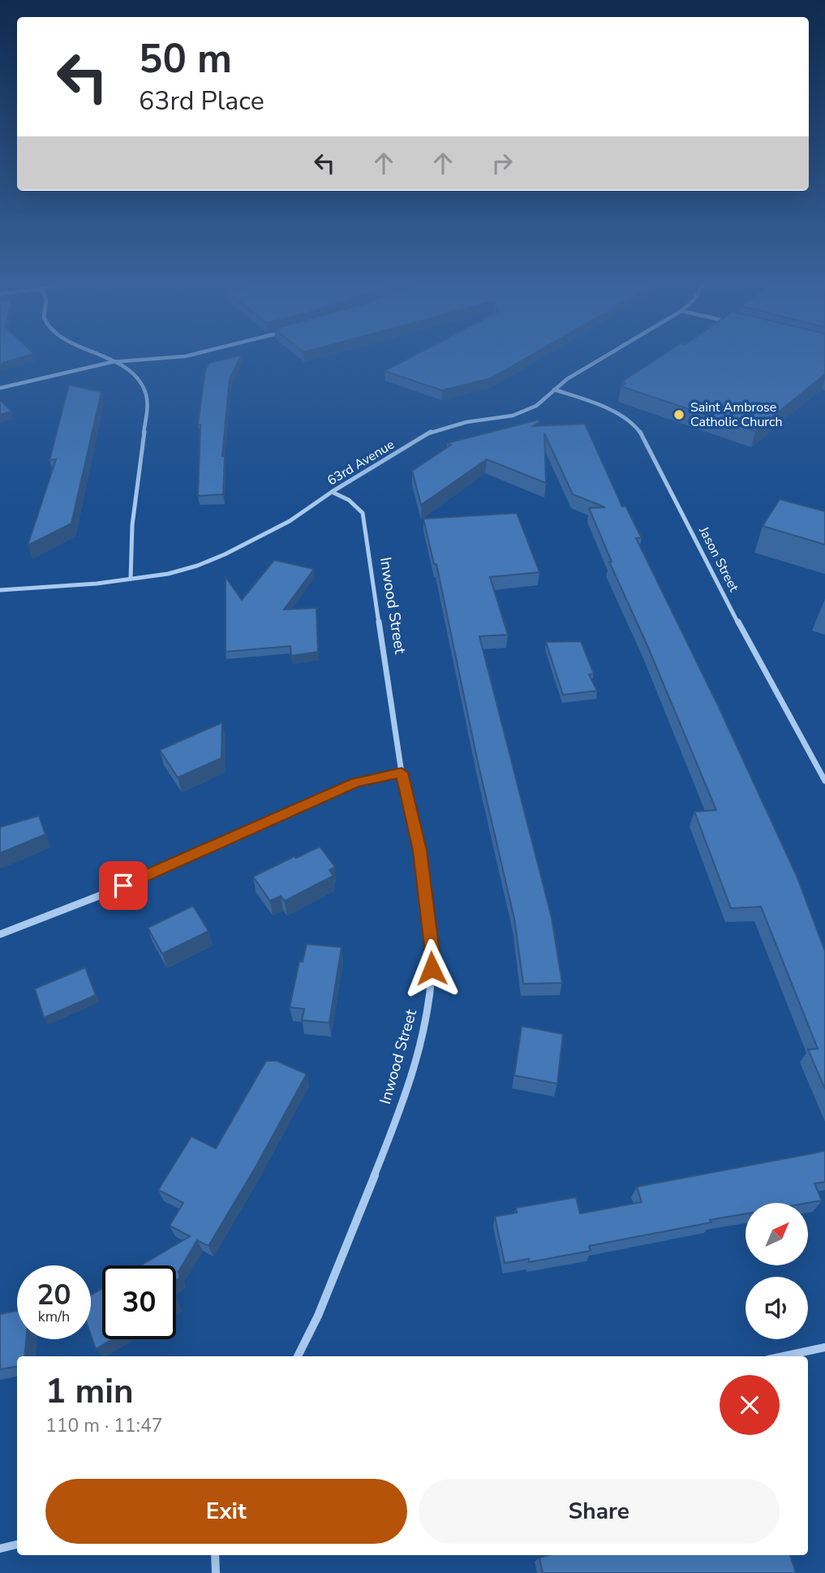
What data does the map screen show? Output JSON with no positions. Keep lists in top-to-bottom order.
{
  "streets": {
    "street": ["63rd Avenue", "Jason Street", "Inwood Street"]
  },
  "crossings": [
    ["63rd Avenue", "Jason Street"],
    ["63rd Avenue", "Inwood Street"]
  ],
  "places": ["Saint Ambrose Catholic Church"],
  "north": "top right",
  "page": {
    "turn": ["50 m", "63rd Place"],
    "speed": "20 km/h",
    "limit": "30",
    "heading": ["1 min", "110 m · 11:47"],
    "buttons": ["Exit", "Share"]
  }
}
